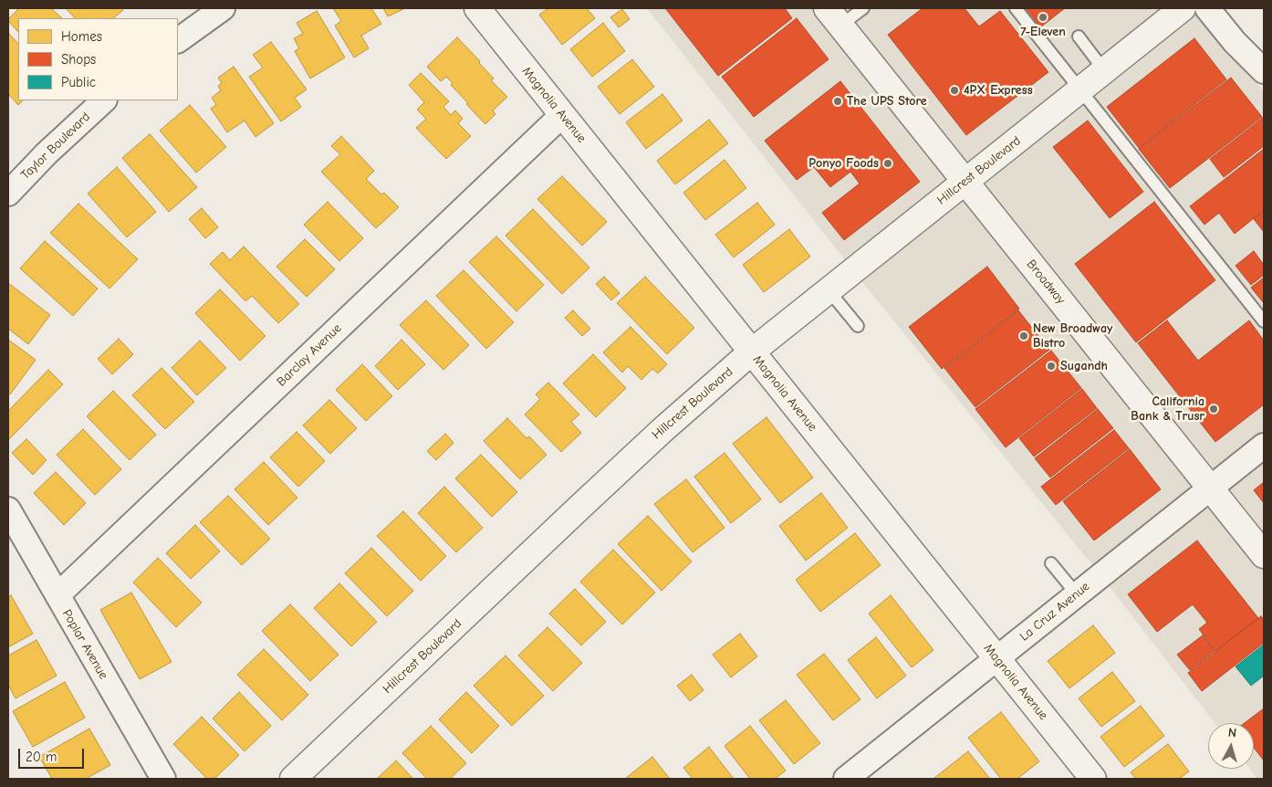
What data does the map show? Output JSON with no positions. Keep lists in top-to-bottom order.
{
  "streets": {
    "street": [
      "Magnolia Avenue",
      "Taylor Boulevard",
      "Hillcrest Boulevard",
      "Broadway",
      "Barclay Avenue",
      "La Cruz Avenue",
      "Poplar Avenue"
    ]
  },
  "crossings": [
    ["Magnolia Avenue", "Hillcrest Boulevard"],
    ["Magnolia Avenue", "Barclay Avenue"],
    ["Magnolia Avenue", "La Cruz Avenue"],
    ["Hillcrest Boulevard", "Broadway"],
    ["Broadway", "La Cruz Avenue"],
    ["Barclay Avenue", "Poplar Avenue"]
  ],
  "places": [
    "7-Eleven",
    "4PX Express",
    "The UPS Store",
    "Ponyo Foods",
    "New Broadway Bistro",
    "Sugandh",
    "California Bank & Trusr"
  ],
  "legend": ["Homes", "Shops", "Public"],
  "scale_bar": "20 m",
  "north": "top"
}
